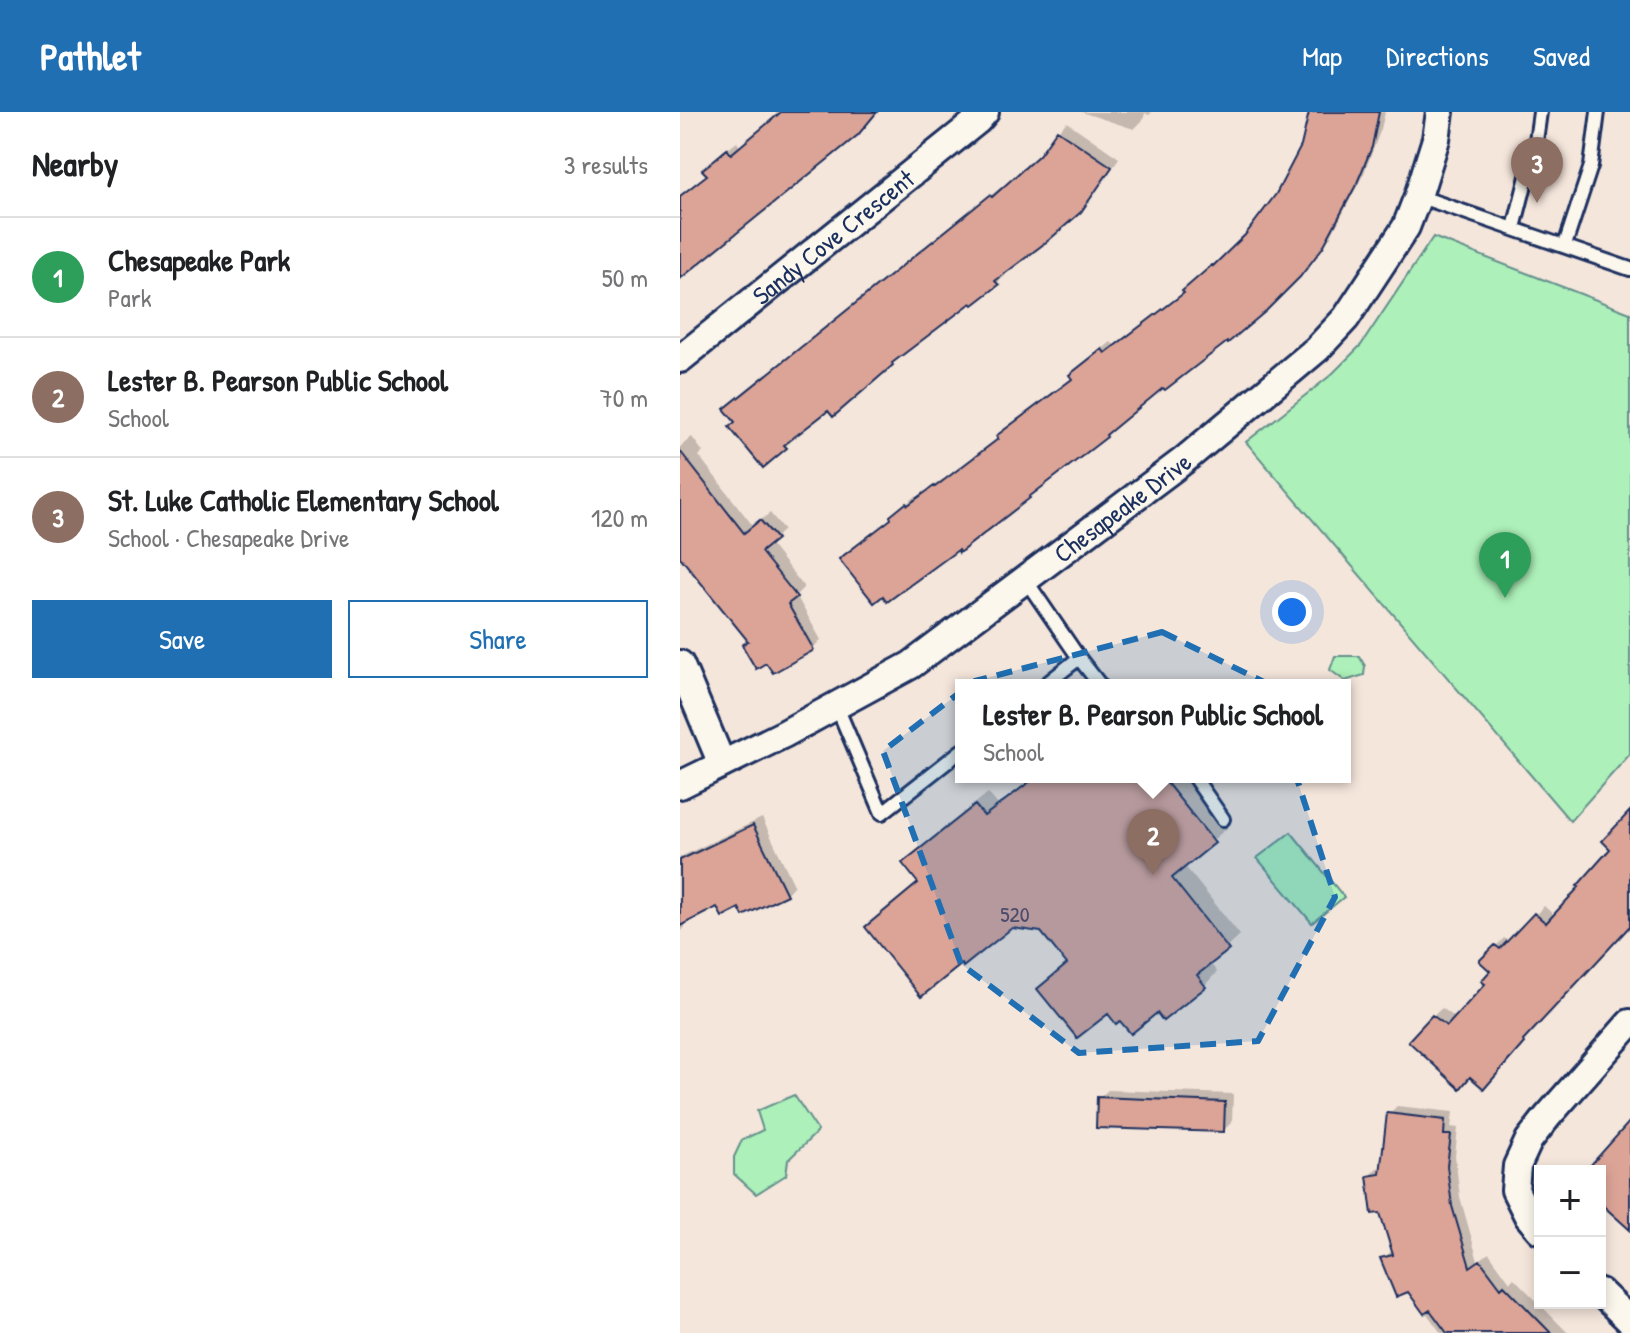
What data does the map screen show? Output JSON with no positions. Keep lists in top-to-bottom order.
{
  "streets": {
    "street": ["Sandy Cove Crescent", "Chesapeake Drive"]
  },
  "house_numbers": ["520"],
  "page": {
    "header": "Pathlet",
    "nav": ["Map", "Directions", "Saved"],
    "heading": ["Nearby", "3 results"],
    "pins": ["3", "1", "2"],
    "list": [
      {
        "mark": "1",
        "name": "Chesapeake Park",
        "note": "Park",
        "value": "50 m"
      },
      {
        "mark": "2",
        "name": "Lester B. Pearson Public School",
        "note": "School",
        "value": "70 m"
      },
      {
        "mark": "3",
        "name": "St. Luke Catholic Elementary School",
        "note": "School · Chesapeake Drive",
        "value": "120 m"
      }
    ],
    "buttons": ["Save", "Share"],
    "popup": ["Lester B. Pearson Public School", "School"],
    "map_buttons": ["+", "−"]
  }
}
